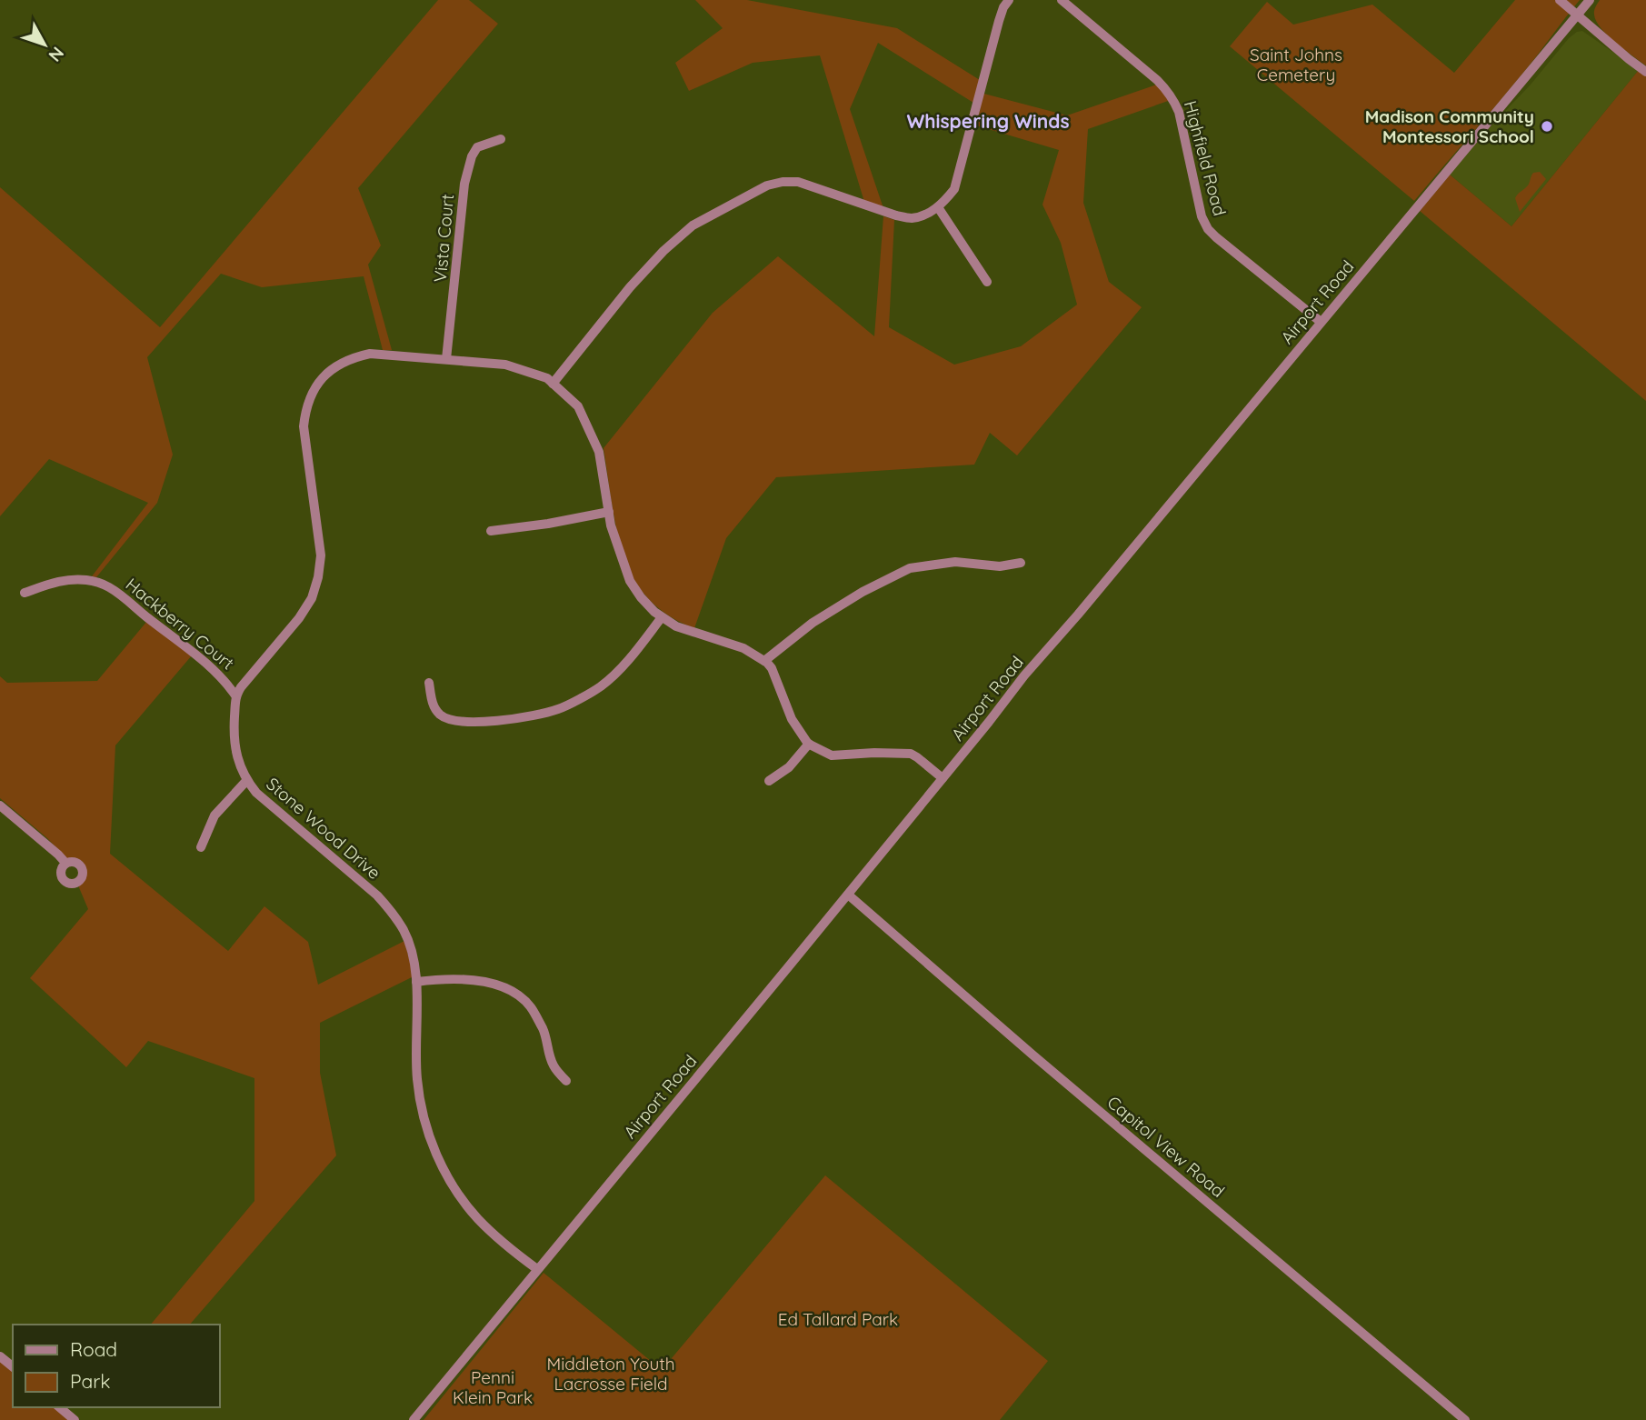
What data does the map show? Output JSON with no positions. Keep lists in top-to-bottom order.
{
  "streets": {
    "street": [
      "Highfield Road",
      "Vista Court",
      "Airport Road",
      "Hackberry Court",
      "Stone Wood Drive",
      "Capitol View Road"
    ]
  },
  "crossings": [
    ["Highfield Road", "Airport Road"],
    ["Airport Road", "Stone Wood Drive"],
    ["Airport Road", "Capitol View Road"],
    ["Hackberry Court", "Stone Wood Drive"]
  ],
  "districts": ["Whispering Winds"],
  "parks": [
    "Saint Johns Cemetery",
    "Ed Tallard Park",
    "Middleton Youth Lacrosse Field",
    "Penni Klein Park"
  ],
  "places": ["Madison Community Montessori School"],
  "legend": ["Road", "Park"],
  "north": "bottom right"
}
